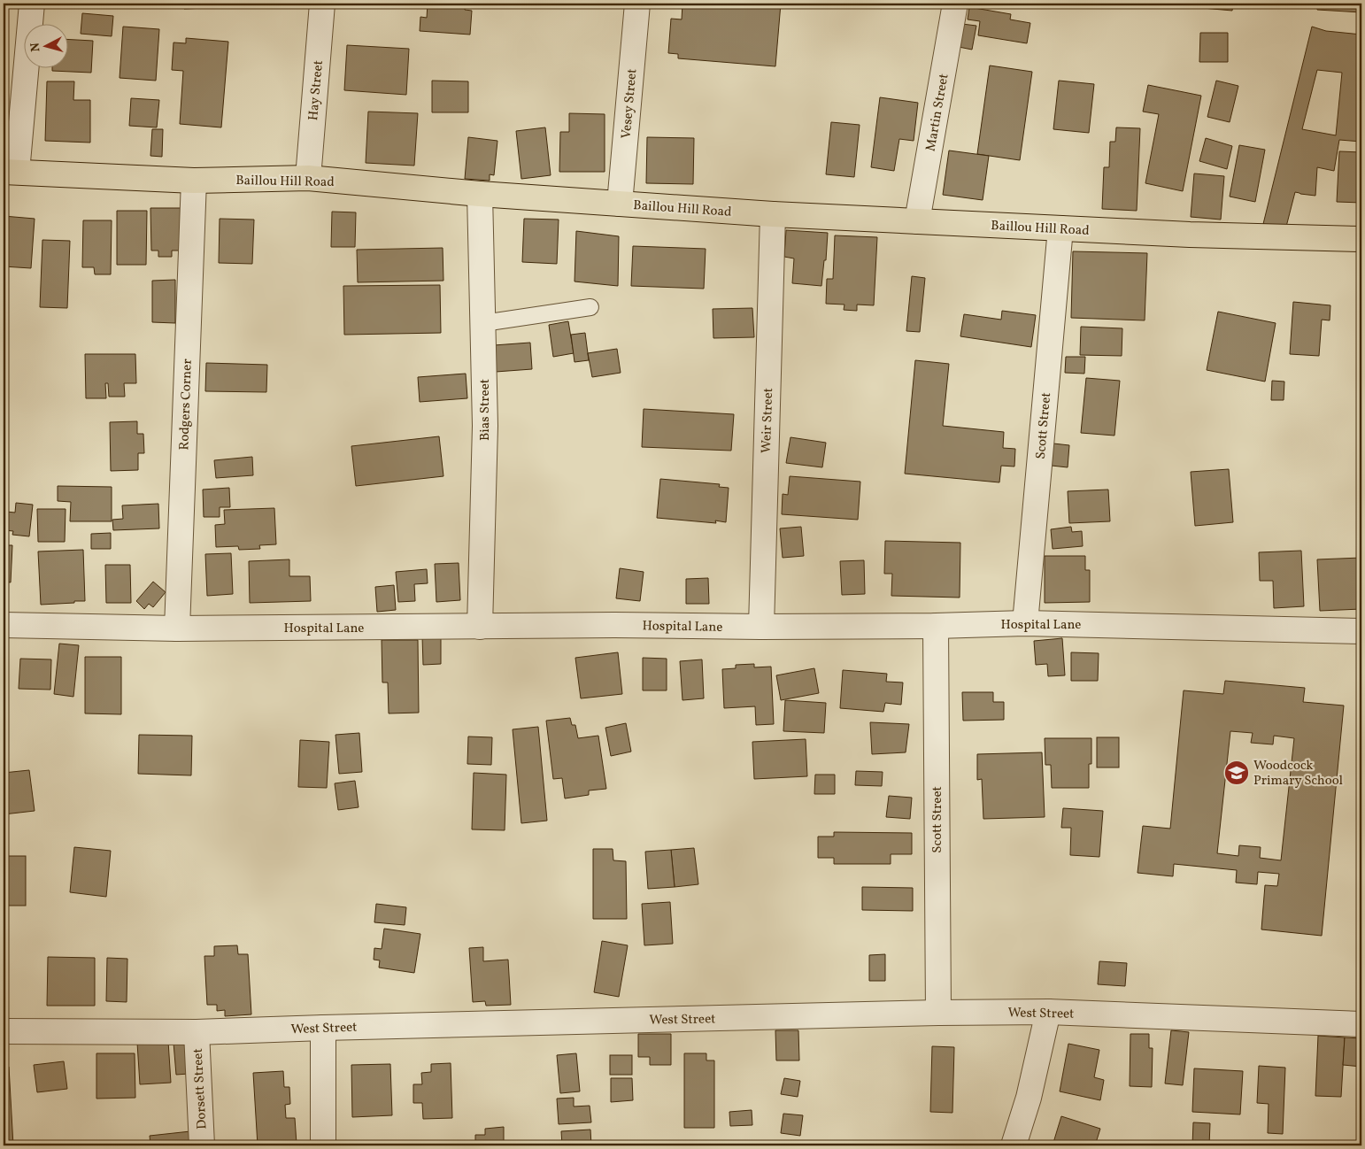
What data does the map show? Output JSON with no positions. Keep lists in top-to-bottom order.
{
  "streets": {
    "main road": ["Baillou Hill Road"],
    "street": [
      "Hay Street",
      "Vesey Street",
      "Martin Street",
      "Rodgers Corner",
      "Bias Street",
      "Weir Street",
      "Scott Street",
      "Hospital Lane",
      "West Street",
      "Dorsett Street"
    ]
  },
  "crossings": [
    ["Hay Street", "Baillou Hill Road"],
    ["Vesey Street", "Baillou Hill Road"],
    ["Martin Street", "Baillou Hill Road"],
    ["Baillou Hill Road", "Rodgers Corner"],
    ["Baillou Hill Road", "Bias Street"],
    ["Baillou Hill Road", "Weir Street"],
    ["Baillou Hill Road", "Scott Street"],
    ["Rodgers Corner", "Hospital Lane"],
    ["Bias Street", "Hospital Lane"],
    ["Weir Street", "Hospital Lane"],
    ["Scott Street", "Hospital Lane"],
    ["Scott Street", "West Street"],
    ["West Street", "Dorsett Street"]
  ],
  "places": {
    "school or university": ["Woodcock Primary School"]
  },
  "north": "left"
}
